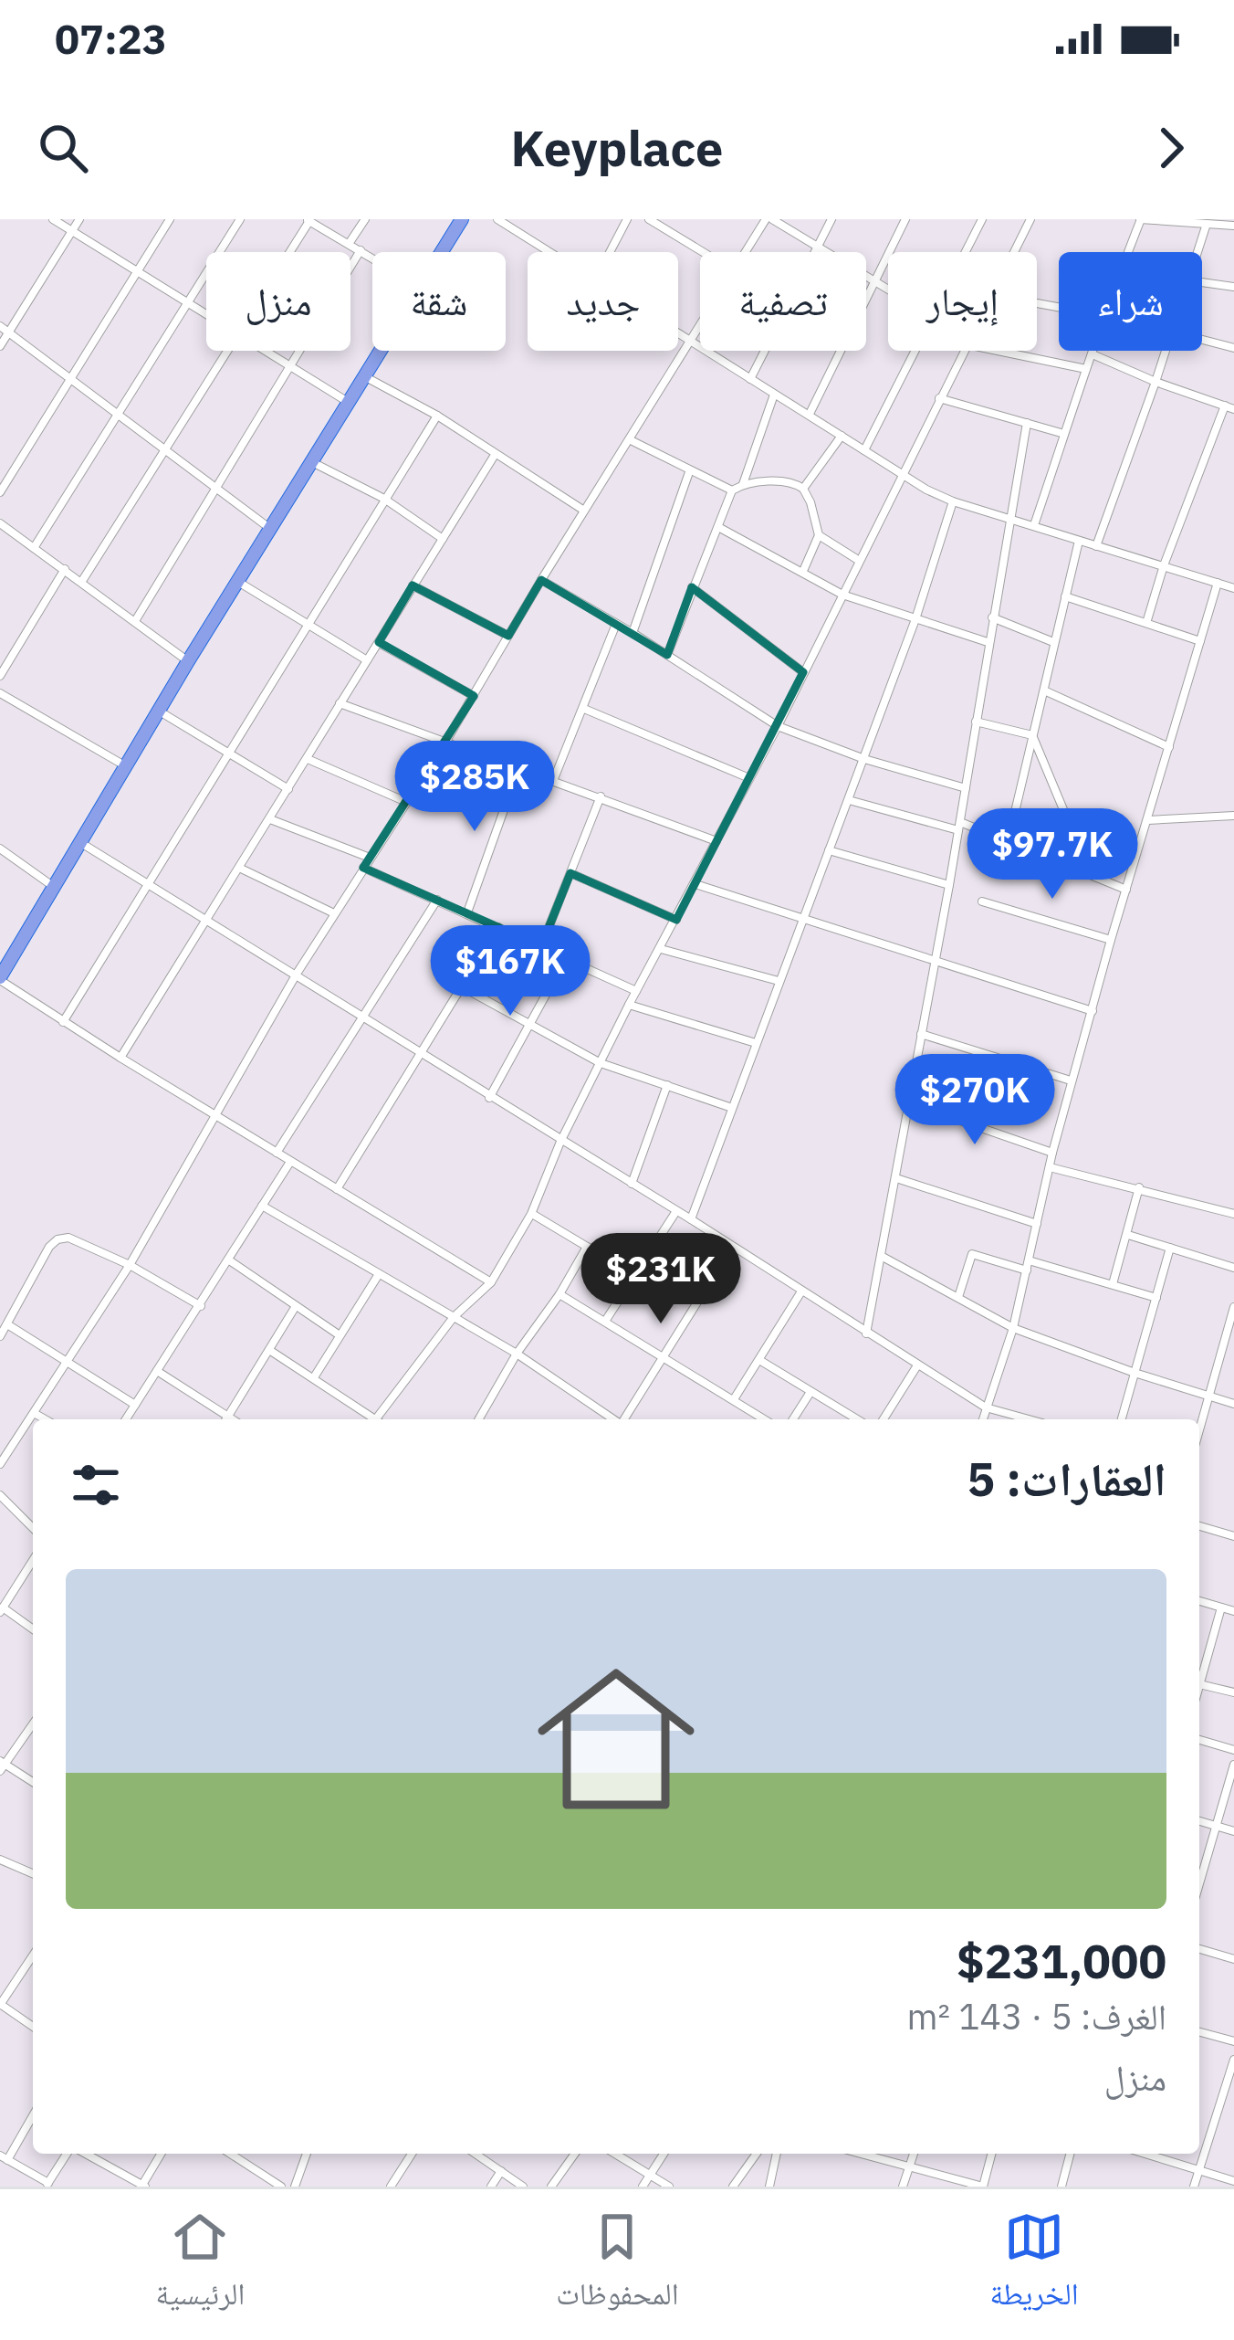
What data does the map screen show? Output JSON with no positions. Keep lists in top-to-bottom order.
{
  "page": {
    "status": "07:23",
    "header": "Keyplace",
    "chip": [
      "شراء",
      "إيجار",
      "تصفية",
      "جديد",
      "شقة",
      "منزل"
    ],
    "price": [
      "$285K",
      "$97.7K",
      "$167K",
      "$270K",
      "$231K"
    ],
    "heading": "العقارات: 5",
    "list": [
      {
        "name": "$231,000",
        "note": "الغرف: 5 · 143 m² · منزل"
      }
    ],
    "tabs": ["الخريطة", "المحفوظات", "الرئيسية"]
  }
}
